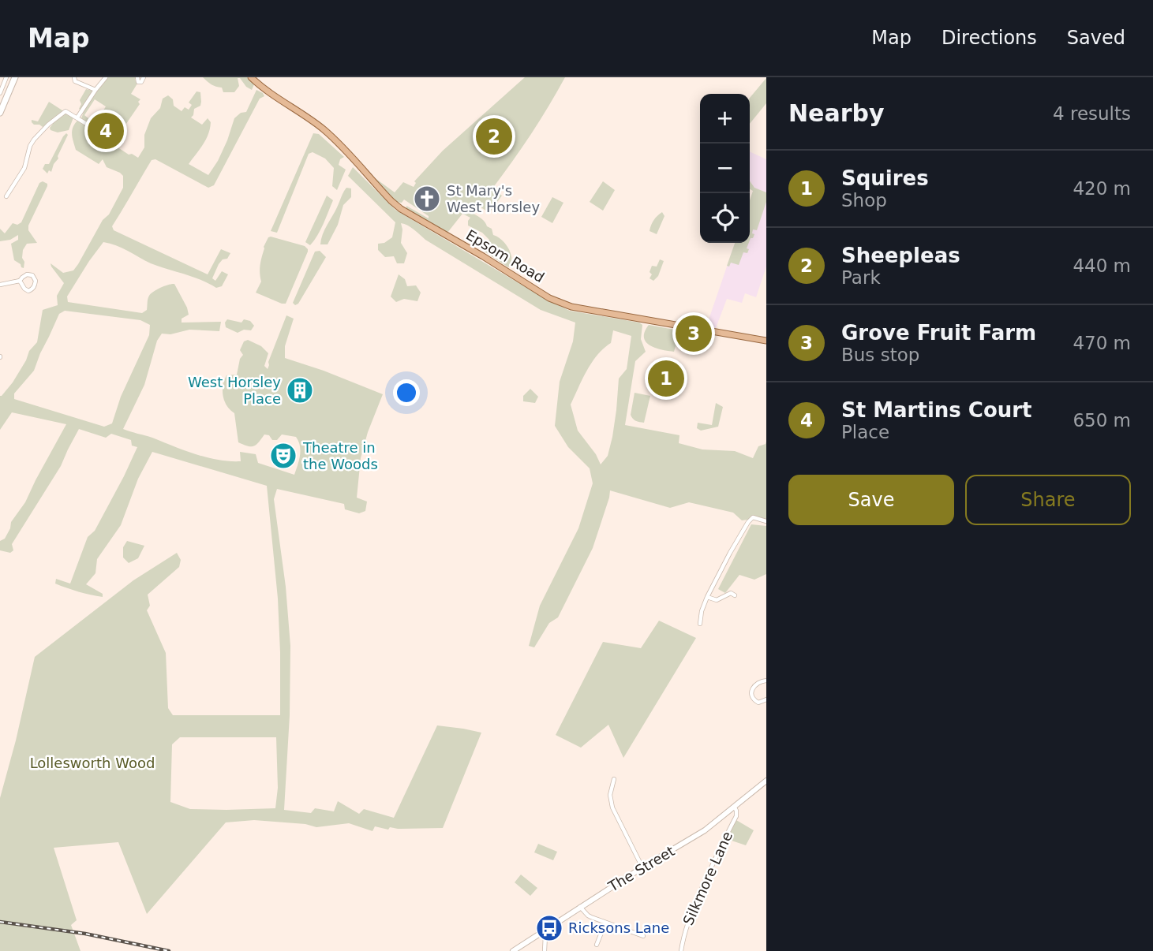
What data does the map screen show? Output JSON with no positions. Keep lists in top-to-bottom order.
{
  "streets": {
    "main road": ["Epsom Road"],
    "street": ["The Street", "Silkmore Lane"]
  },
  "crossings": [
    ["The Street", "Silkmore Lane"]
  ],
  "parks": ["Lollesworth Wood"],
  "places": {
    "church": ["St Mary's West Horsley"],
    "building": ["West Horsley Place"],
    "theatre": ["Theatre in the Woods"],
    "bus stop": ["Ricksons Lane"]
  },
  "page": {
    "header": "Map",
    "nav": ["Map", "Directions", "Saved"],
    "heading": ["Nearby", "4 results"],
    "map_buttons": ["+", "−"],
    "pins": [
      "4",
      "2",
      "3",
      "1"
    ],
    "list": [
      {
        "mark": "1",
        "name": "Squires",
        "note": "Shop",
        "value": "420 m"
      },
      {
        "mark": "2",
        "name": "Sheepleas",
        "note": "Park",
        "value": "440 m"
      },
      {
        "mark": "3",
        "name": "Grove Fruit Farm",
        "note": "Bus stop",
        "value": "470 m"
      },
      {
        "mark": "4",
        "name": "St Martins Court",
        "note": "Place",
        "value": "650 m"
      }
    ],
    "buttons": ["Save", "Share"]
  }
}
